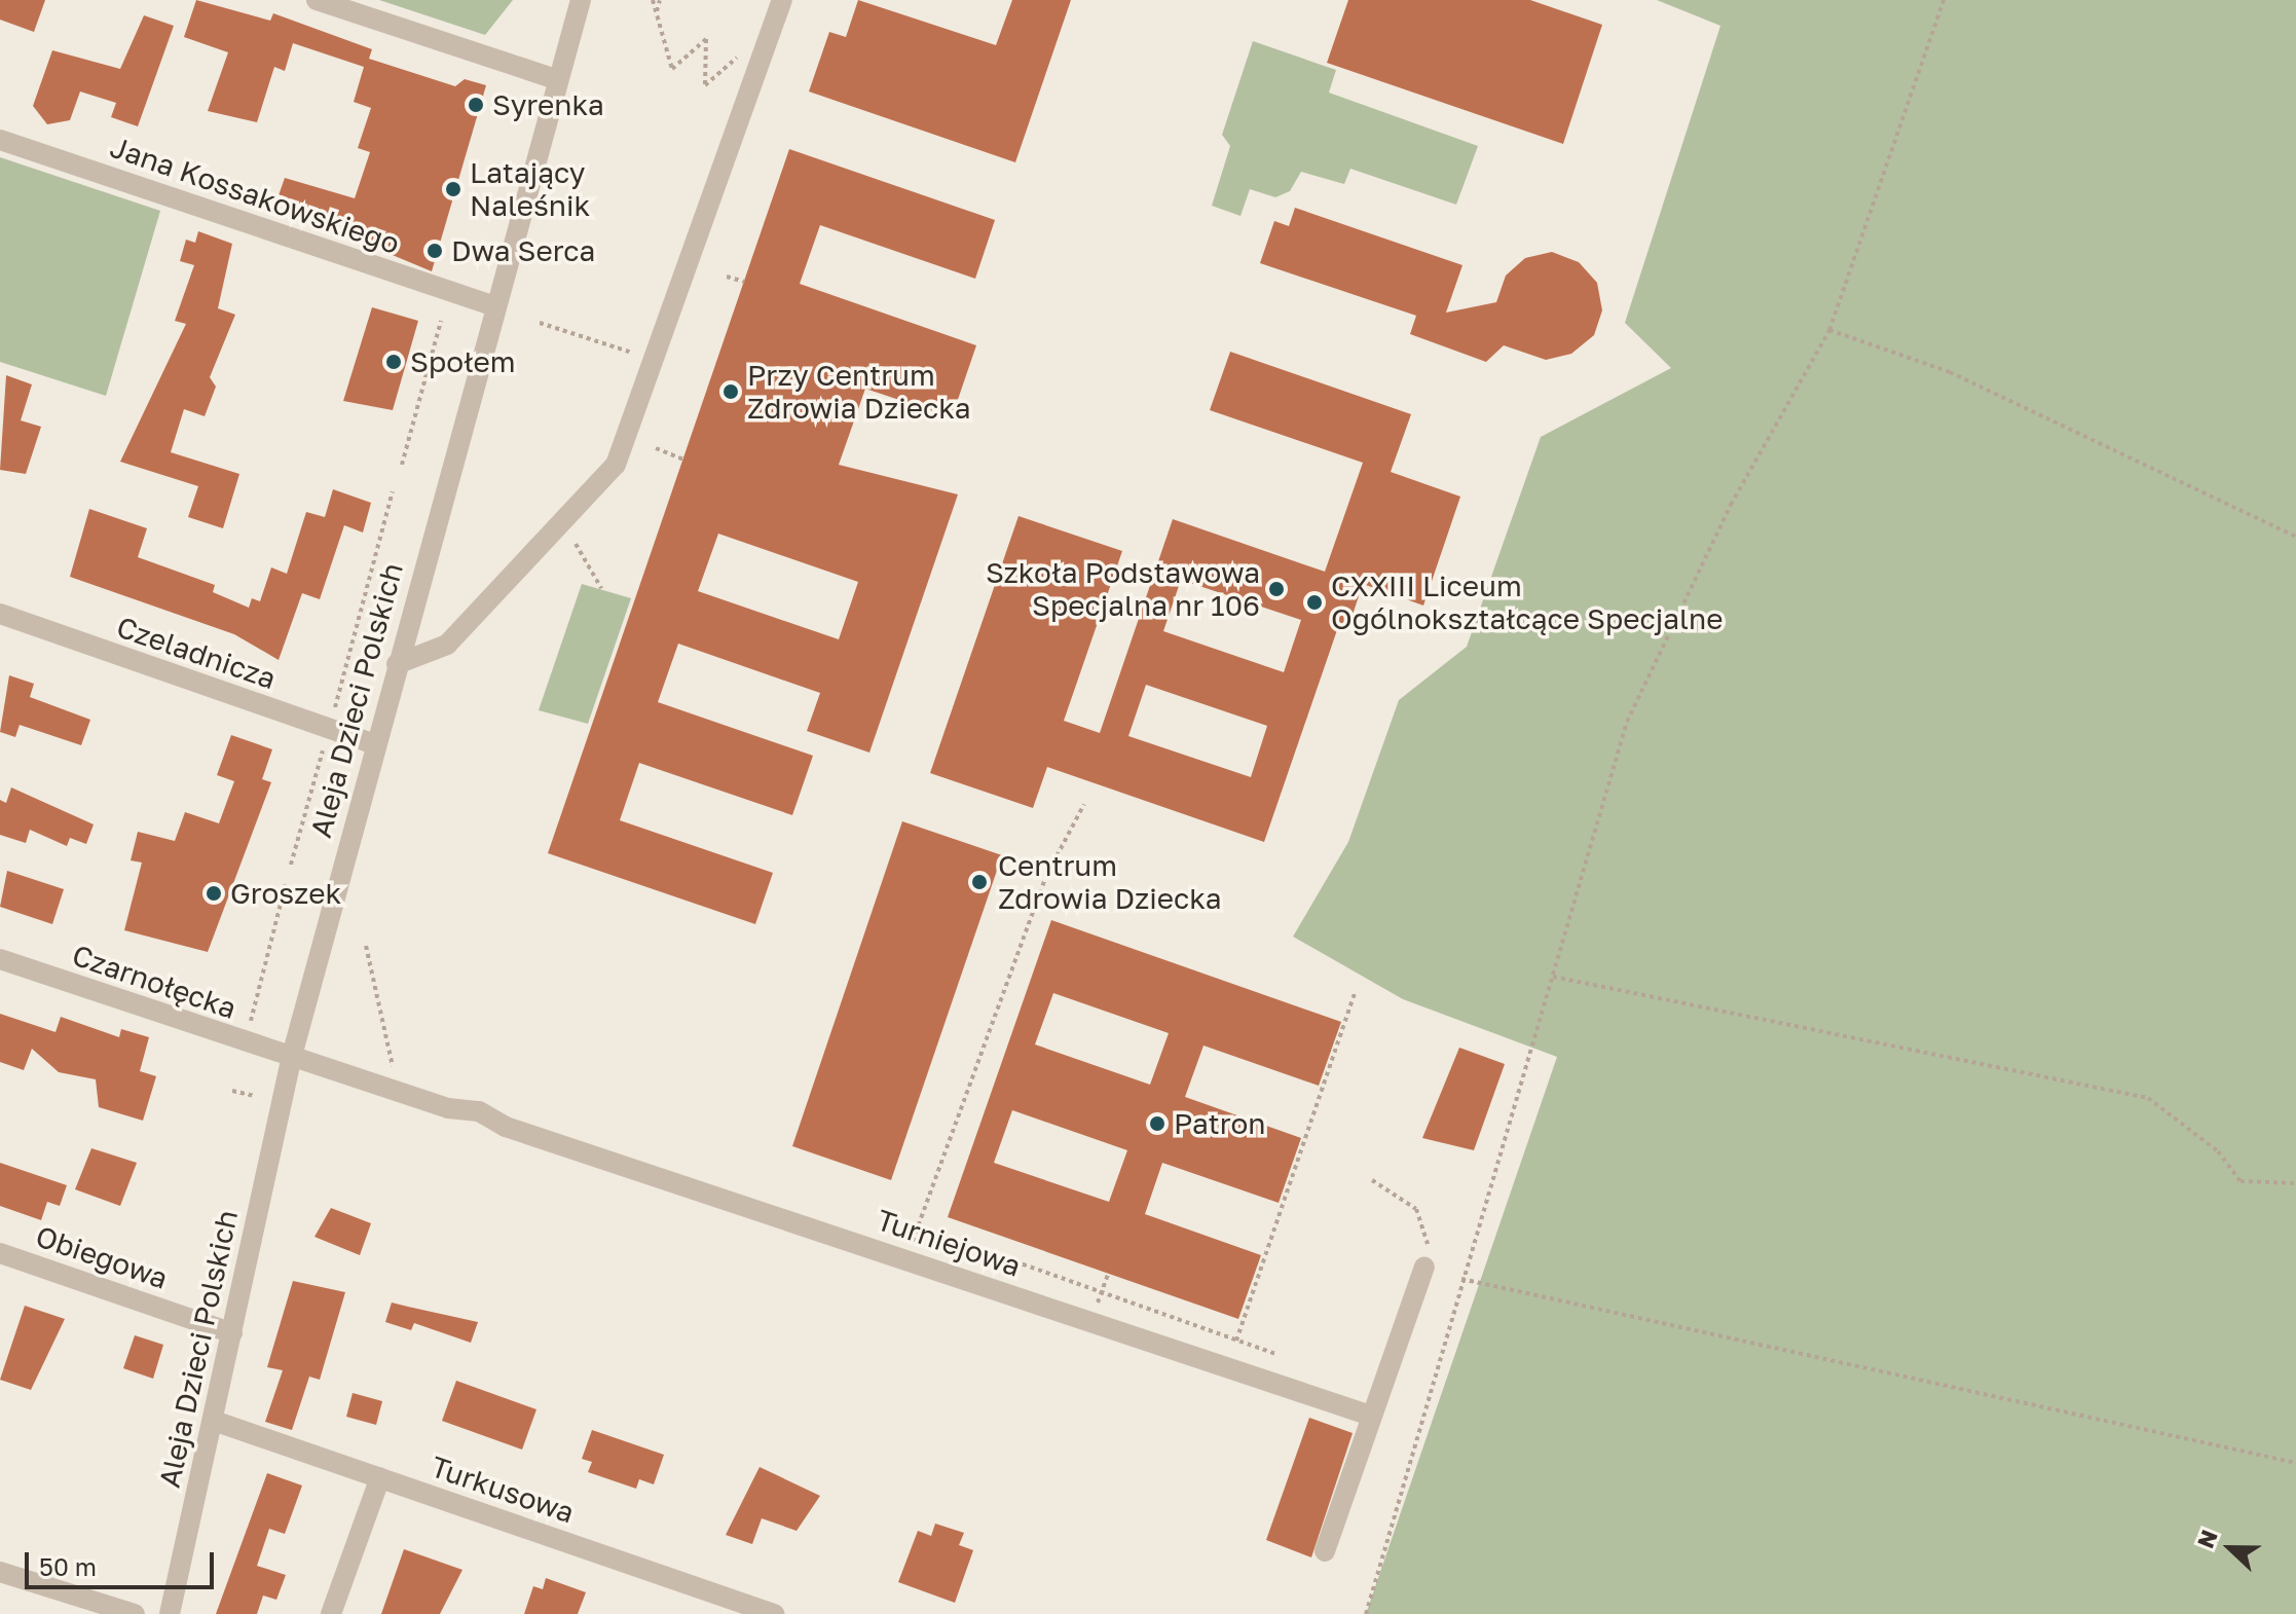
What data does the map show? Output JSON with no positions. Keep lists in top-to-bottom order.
{
  "streets": {
    "street": [
      "Jana Kossakowskiego",
      "Czeladnicza",
      "Aleja Dzieci Polskich",
      "Czarnołęcka",
      "Turniejowa",
      "Obiegowa",
      "Turkusowa"
    ]
  },
  "crossings": [
    ["Jana Kossakowskiego", "Aleja Dzieci Polskich"],
    ["Czeladnicza", "Aleja Dzieci Polskich"],
    ["Aleja Dzieci Polskich", "Czarnołęcka"],
    ["Aleja Dzieci Polskich", "Turniejowa"],
    ["Aleja Dzieci Polskich", "Obiegowa"],
    ["Aleja Dzieci Polskich", "Turkusowa"],
    ["Czarnołęcka", "Turniejowa"]
  ],
  "places": [
    "Syrenka",
    "Latający Naleśnik",
    "Dwa Serca",
    "Społem",
    "Przy Centrum Zdrowia Dziecka",
    "Szkoła Podstawowa Specjalna nr 106",
    "CXXIII Liceum Ogólnokształcące Specjalne",
    "Centrum Zdrowia Dziecka",
    "Groszek",
    "Patron"
  ],
  "scale_bar": "50 m",
  "north": "left"
}
